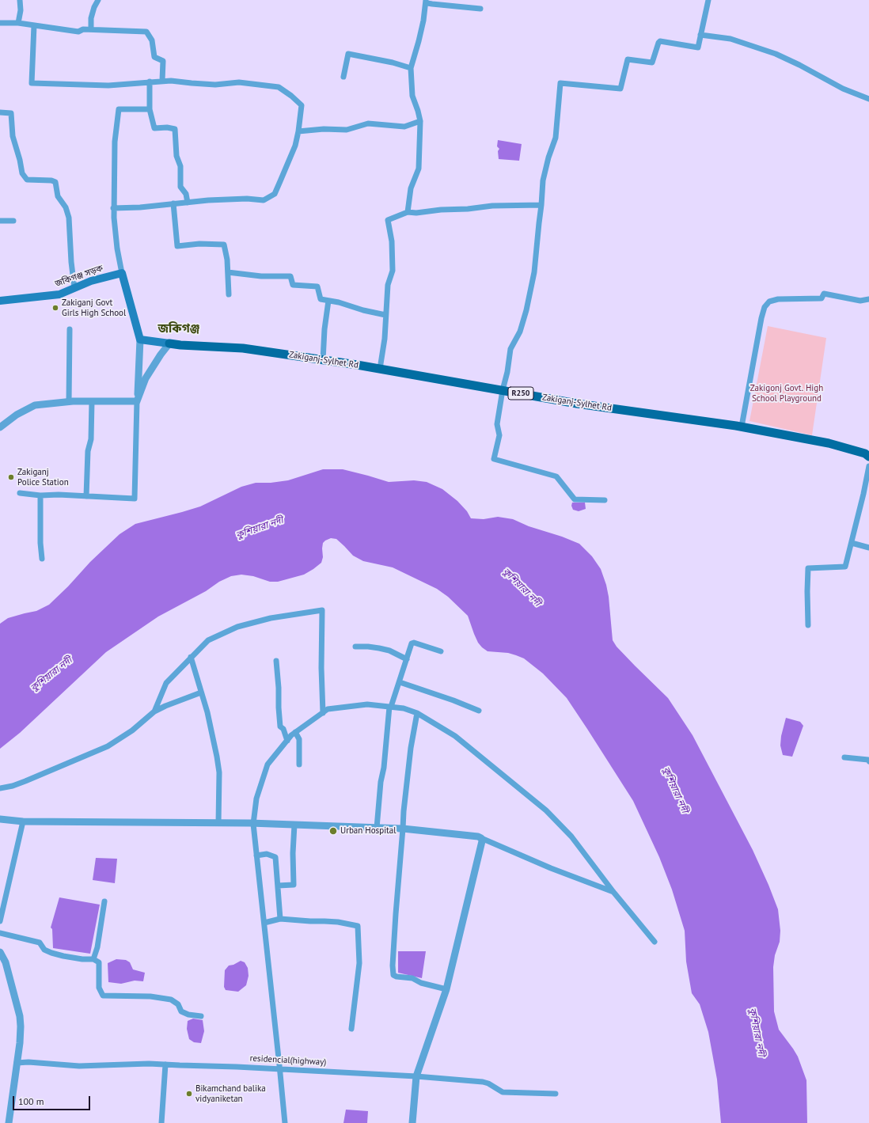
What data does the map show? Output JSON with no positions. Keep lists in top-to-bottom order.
{
  "streets": {
    "main road": ["জকিগঞ্জ সড়ক", "Zakiganj-Sylhet Rd", "R250"],
    "street": ["residencial(highway)"]
  },
  "districts": ["জকিগঞ্জ"],
  "water": ["কুশিয়ারা নদী"],
  "parks": ["Zakigonj Govt. High School Playground"],
  "places": [
    "Zakiganj Govt Girls High School",
    "Zakiganj Police Station",
    "Urban Hospital",
    "Bikamchand balika vidyaniketan"
  ],
  "scale_bar": "100 m"
}
